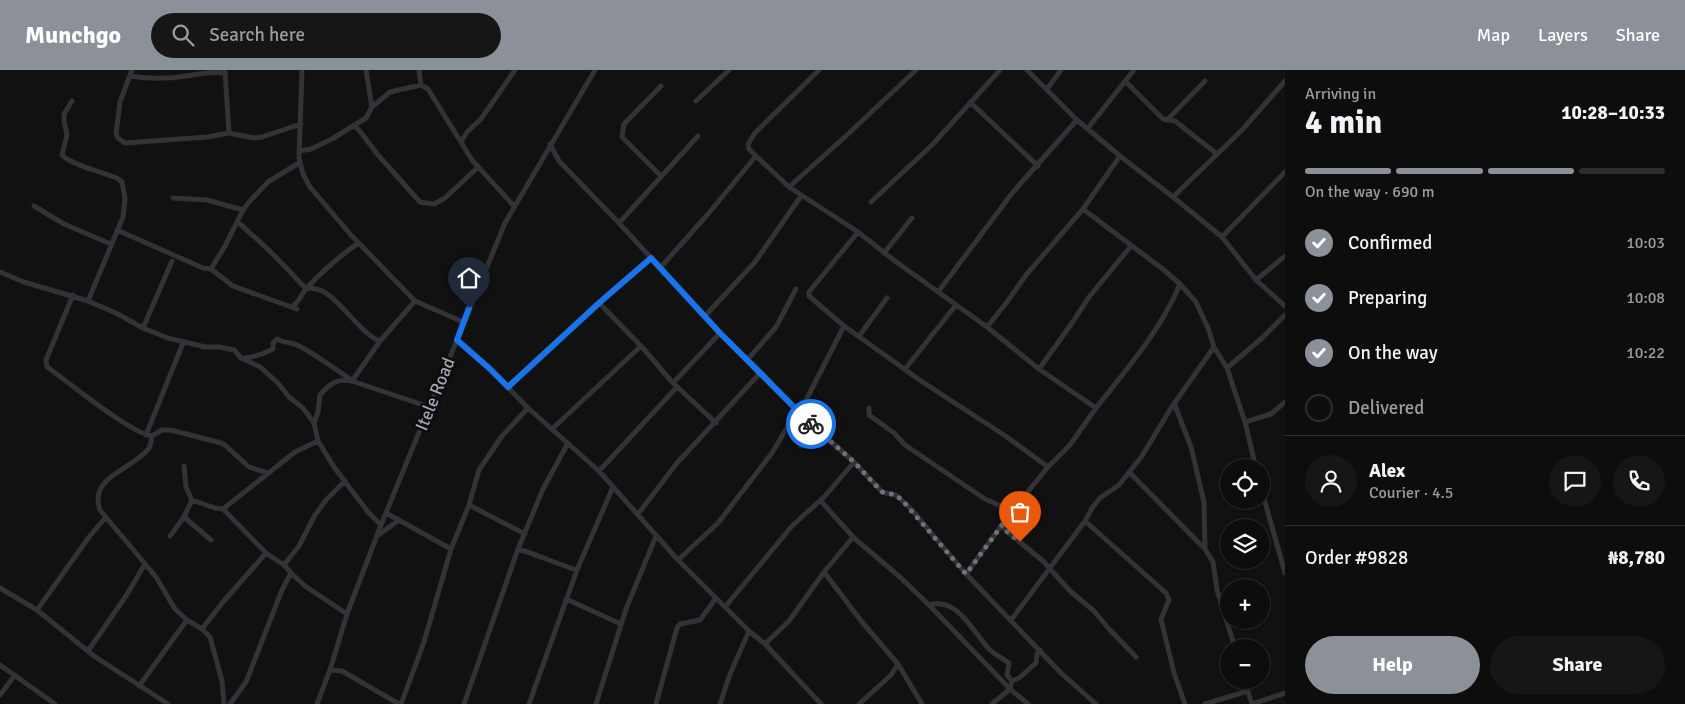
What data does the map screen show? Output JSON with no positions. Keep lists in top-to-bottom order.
{
  "streets": {
    "street": ["Itele Road"]
  },
  "page": {
    "header": "Munchgo",
    "search": "Search here",
    "nav": ["Map", "Layers", "Share"],
    "heading": ["4 min", "Arriving in", "10:28–10:33"],
    "panel": [
      "Alex",
      "Courier · 4.5",
      "Order #9828",
      "₦8,780"
    ],
    "bar": "On the way · 690 m",
    "list": [
      ["Confirmed", "10:03"],
      ["Preparing", "10:08"],
      ["On the way", "10:22"],
      "Delivered"
    ],
    "map_buttons": ["+", "−"],
    "buttons": ["Help", "Share"]
  }
}
